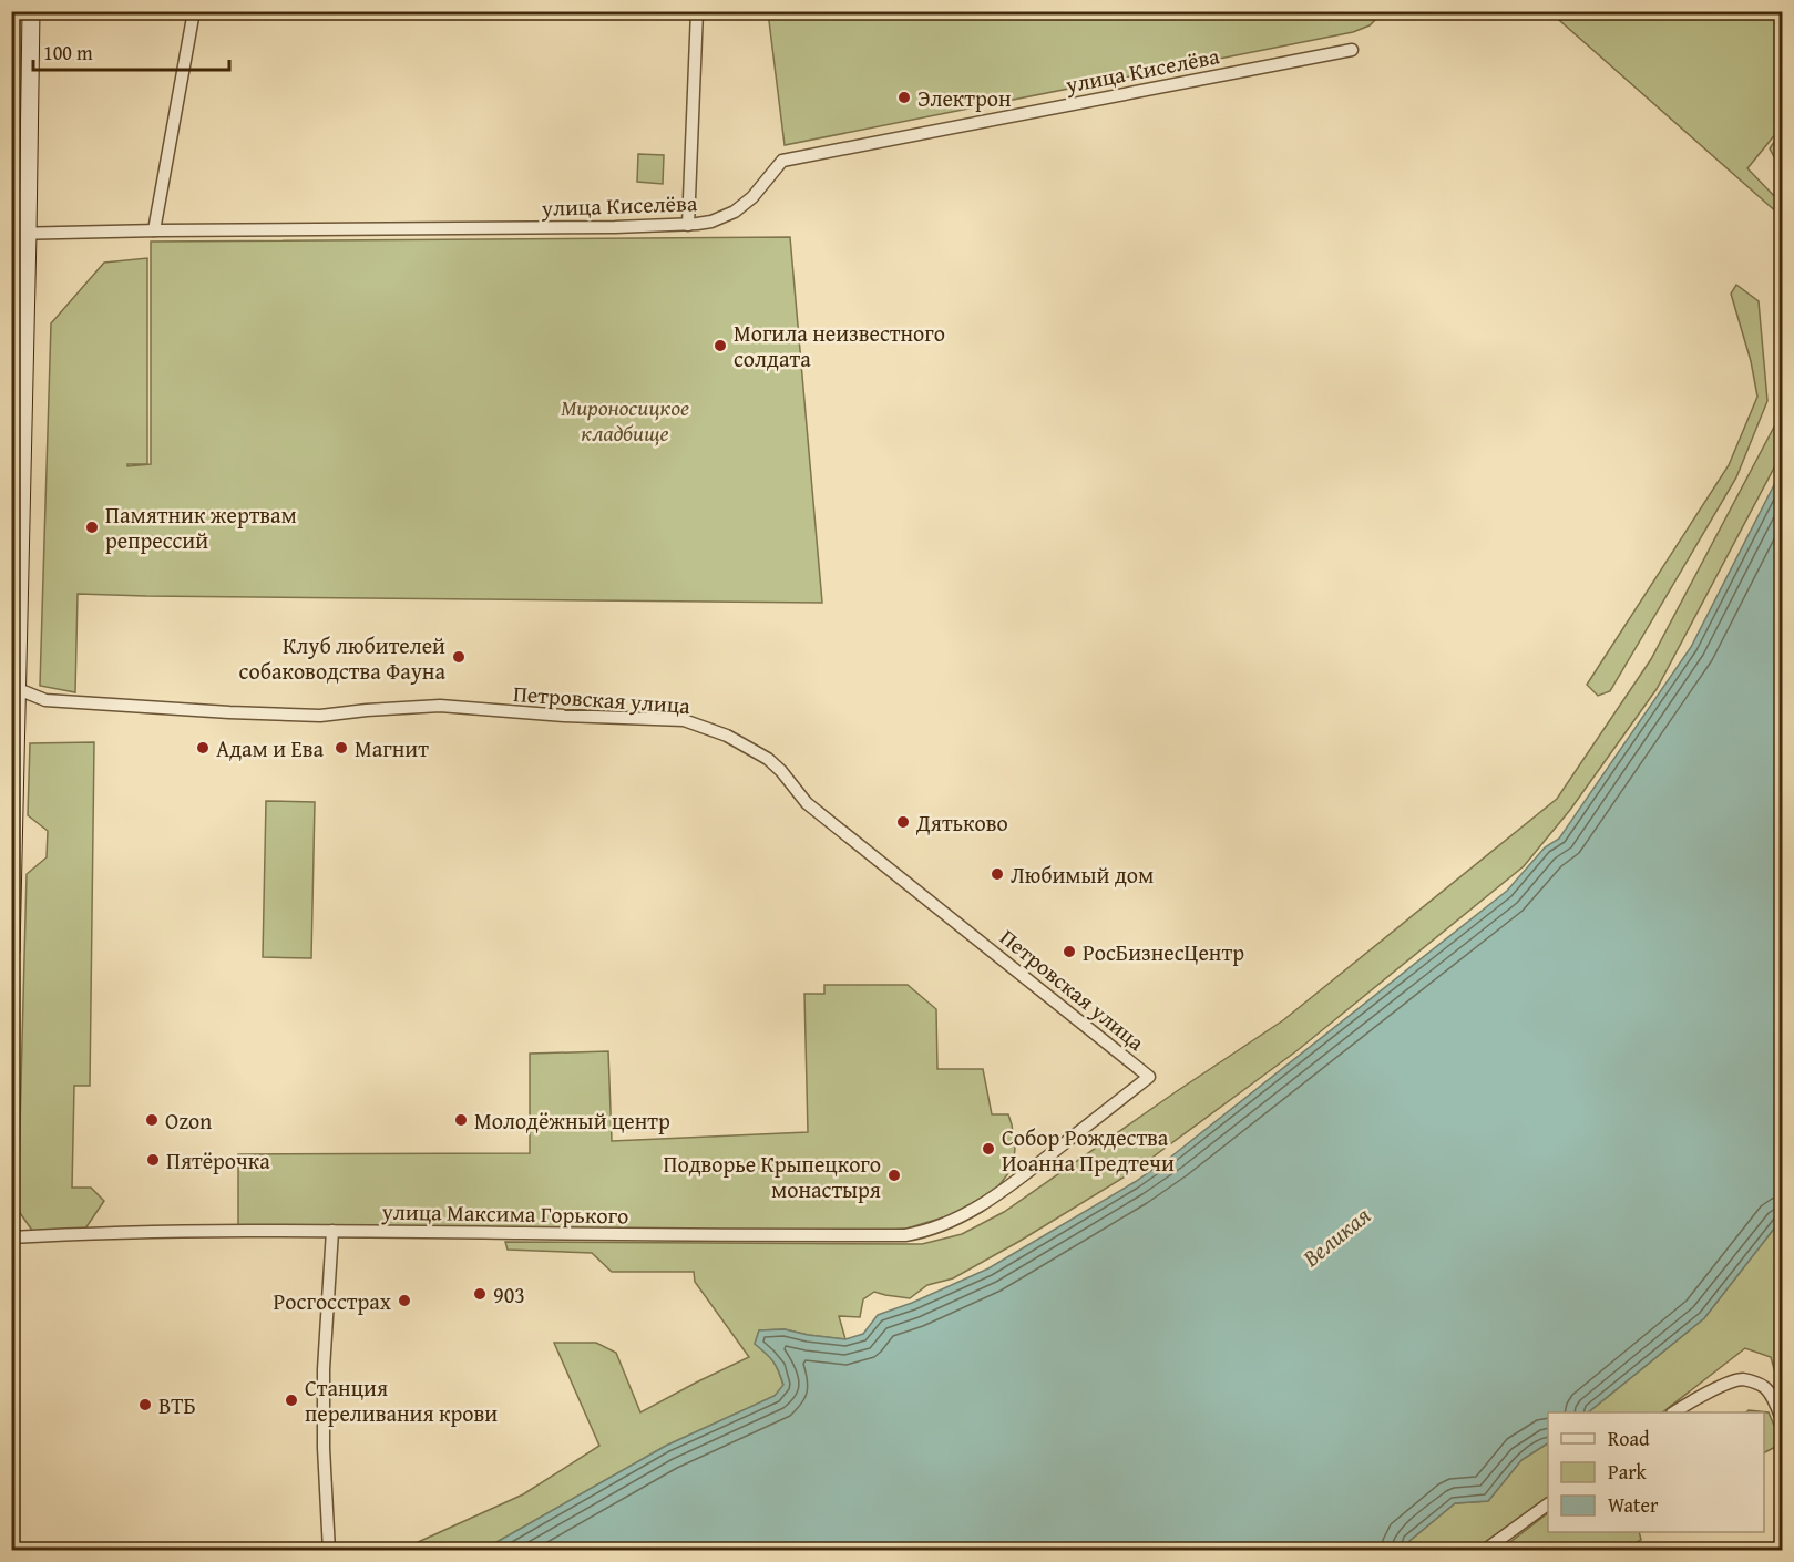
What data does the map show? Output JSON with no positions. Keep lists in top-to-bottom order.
{
  "streets": {
    "street": ["улица Киселёва", "Петровская улица", "улица Максима Горького"]
  },
  "crossings": [
    ["Петровская улица", "улица Максима Горького"]
  ],
  "water": ["Великая"],
  "parks": ["Мироносицкое кладбище"],
  "places": [
    "Электрон",
    "Могила неизвестного солдата",
    "Памятник жертвам репрессий",
    "Клуб любителей собаководства Фауна",
    "Адам и Ева",
    "Магнит",
    "Дятьково",
    "Любимый дом",
    "РосБизнесЦентр",
    "Ozon",
    "Молодёжный центр",
    "Собор Рождества Иоанна Предтечи",
    "Пятёрочка",
    "Подворье Крыпецкого монастыря",
    "903",
    "Росгосстрах",
    "Станция переливания крови",
    "ВТБ"
  ],
  "legend": ["Road", "Park", "Water"],
  "scale_bar": "100 m"
}
